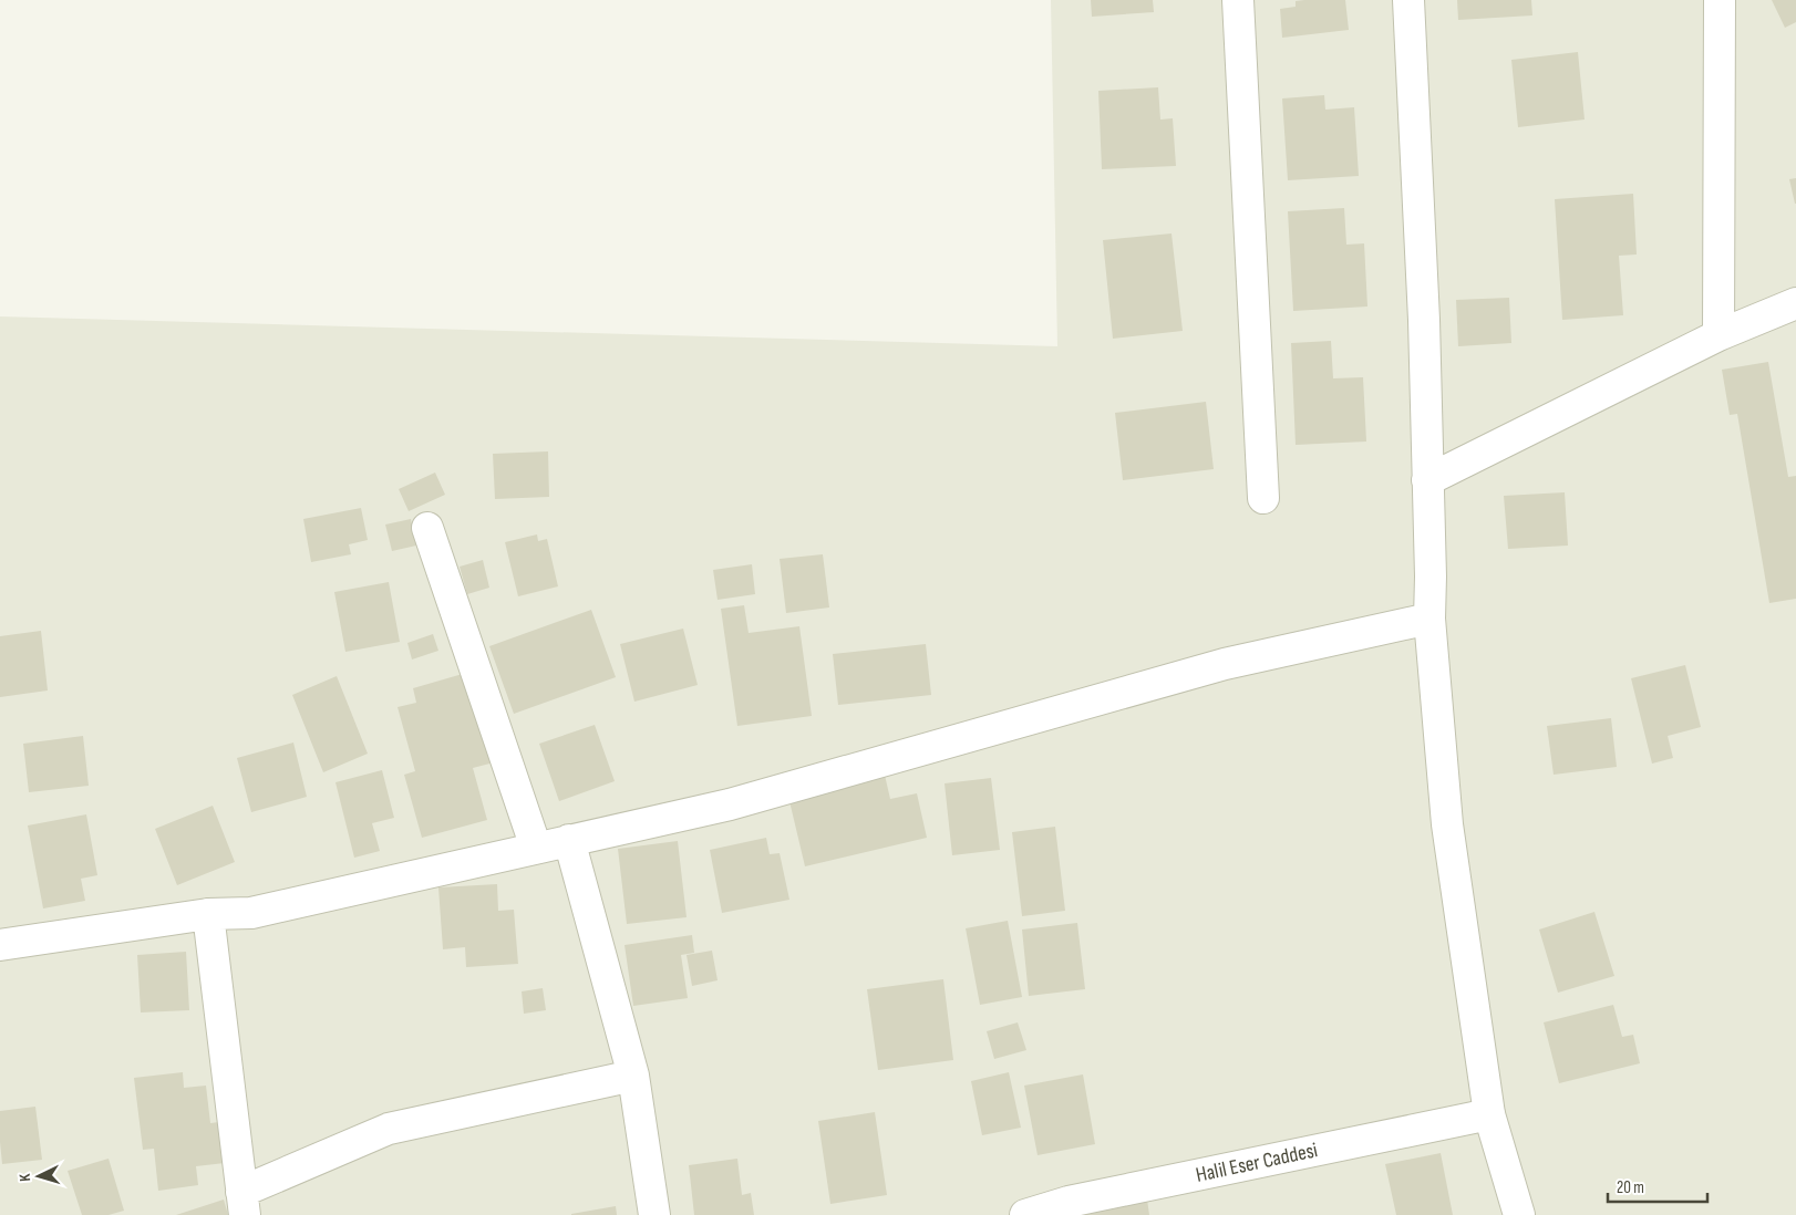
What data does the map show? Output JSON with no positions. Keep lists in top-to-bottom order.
{
  "streets": {
    "street": ["Halil Eser Caddesi"]
  },
  "scale_bar": "20 m",
  "north": "left"
}
